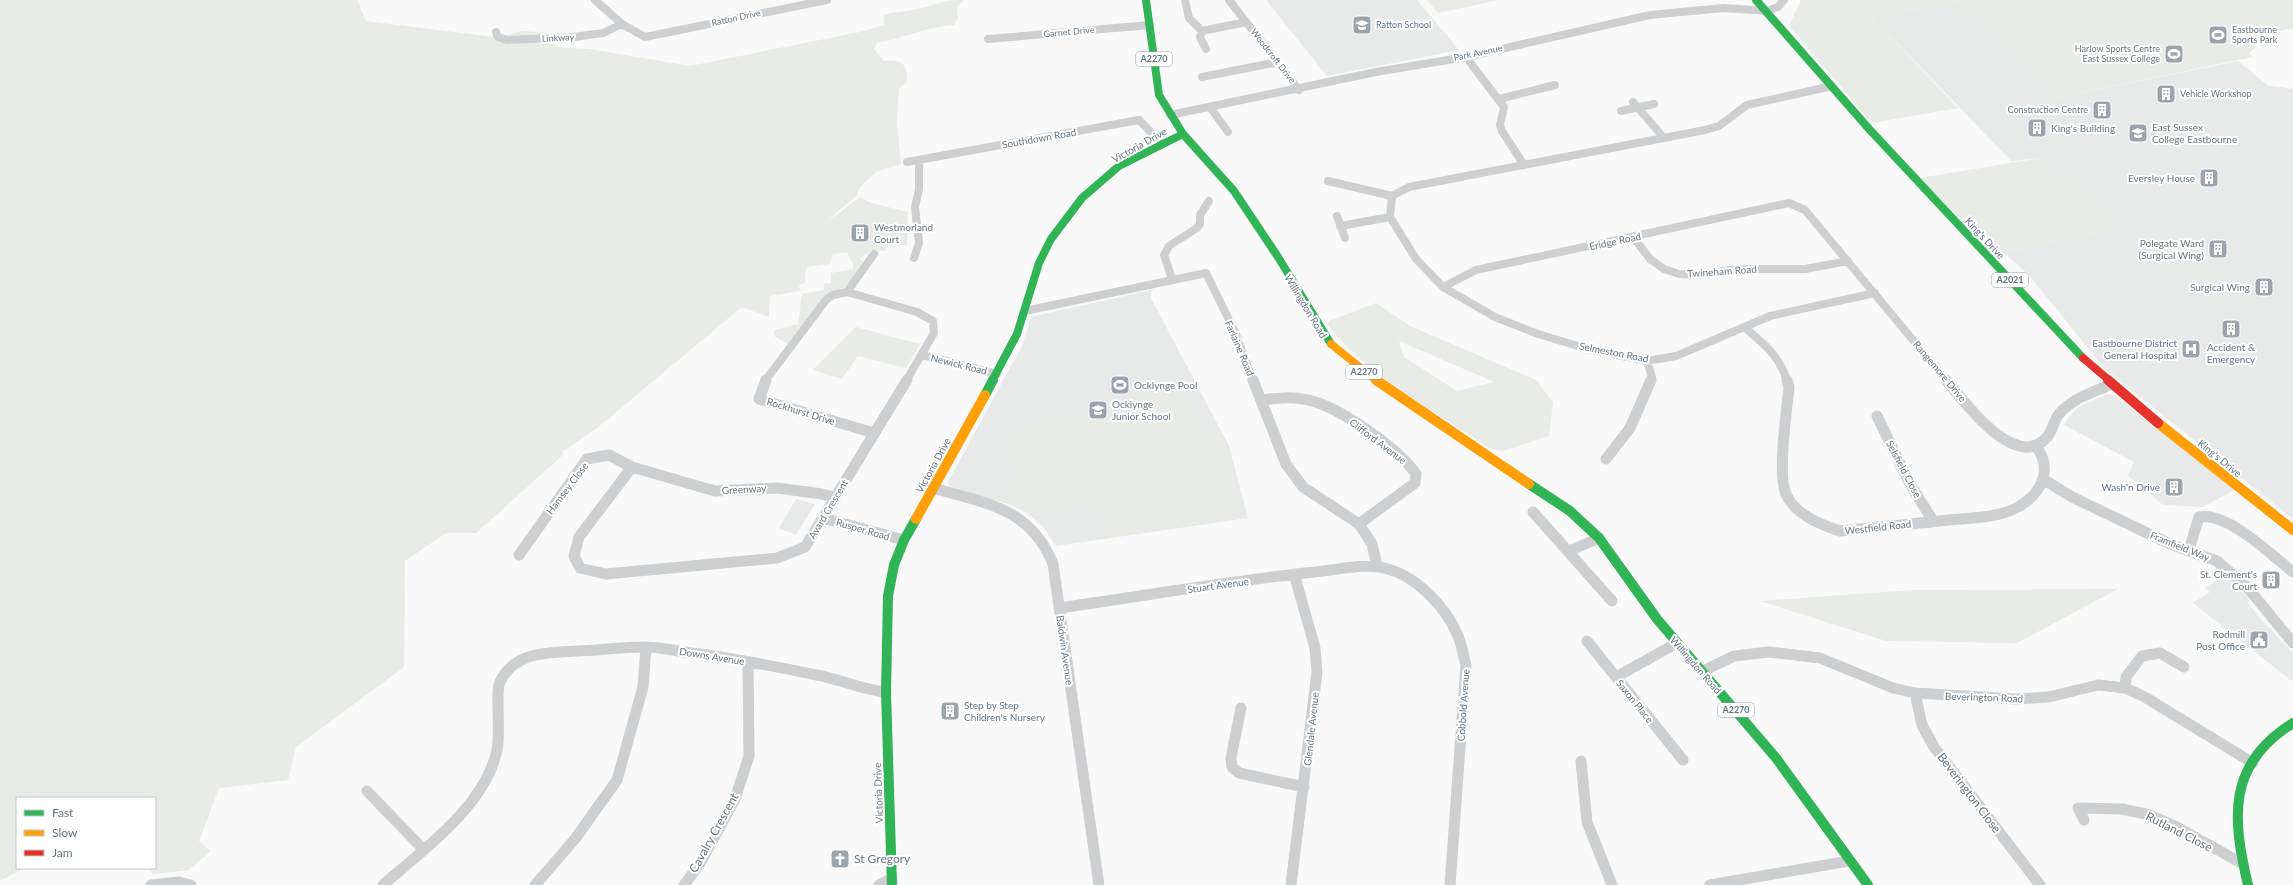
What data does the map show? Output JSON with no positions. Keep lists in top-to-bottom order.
{
  "streets": {
    "main road": [
      "A2270",
      "Victoria Drive",
      "King's Drive",
      "A2021",
      "Willingdon Road"
    ],
    "street": [
      "Ratton Drive",
      "Garnet Drive",
      "Linkway",
      "Park Avenue",
      "Woodcroft Drive",
      "Southdown Road",
      "Eridge Road",
      "Twineham Road",
      "Farlaine Road",
      "Selmeston Road",
      "Newick Road",
      "Rangemore Drive",
      "Rockhurst Drive",
      "Clifford Avenue",
      "Selsfield Close",
      "Hamsey Close",
      "Greenway",
      "Avard Crescent",
      "Westfield Road",
      "Rusper Road",
      "Framfield Way",
      "Stuart Avenue",
      "Baldwin Avenue",
      "Downs Avenue",
      "Beverington Road",
      "Saxon Place",
      "Cobbold Avenue",
      "Glendale Avenue",
      "Beverington Close",
      "Rutland Close",
      "Cavalry Crescent"
    ]
  },
  "crossings": [
    ["Ratton Drive", "Linkway"],
    ["Garnet Drive", "Willingdon Road"],
    ["Park Avenue", "Woodcroft Drive"],
    ["Park Avenue", "King's Drive"],
    ["Park Avenue", "Willingdon Road"],
    ["Southdown Road", "Victoria Drive"],
    ["Victoria Drive", "Willingdon Road"],
    ["Victoria Drive", "Farlaine Road"],
    ["Victoria Drive", "Newick Road"],
    ["Victoria Drive", "Rusper Road"],
    ["Victoria Drive", "Baldwin Avenue"],
    ["Victoria Drive", "Downs Avenue"],
    ["Eridge Road", "Twineham Road"],
    ["Eridge Road", "Selmeston Road"],
    ["Eridge Road", "Rangemore Drive"],
    ["Twineham Road", "Rangemore Drive"],
    ["Willingdon Road", "Beverington Road"],
    ["Farlaine Road", "Clifford Avenue"],
    ["Farlaine Road", "Stuart Avenue"],
    ["Farlaine Road", "Cobbold Avenue"],
    ["Selmeston Road", "Rangemore Drive"],
    ["Selmeston Road", "Westfield Road"],
    ["Newick Road", "Avard Crescent"],
    ["Rockhurst Drive", "Avard Crescent"],
    ["Selsfield Close", "Westfield Road"],
    ["Hamsey Close", "Greenway"],
    ["Hamsey Close", "Avard Crescent"],
    ["Greenway", "Avard Crescent"],
    ["Avard Crescent", "Rusper Road"],
    ["Westfield Road", "Framfield Way"],
    ["Stuart Avenue", "Baldwin Avenue"],
    ["Stuart Avenue", "Cobbold Avenue"],
    ["Stuart Avenue", "Glendale Avenue"],
    ["Downs Avenue", "Cavalry Crescent"],
    ["Beverington Road", "Beverington Close"]
  ],
  "places": {
    "school or university": ["Ratton School", "East Sussex College Eastbourne", "Ocklynge Junior School"],
    "sports": ["Eastbourne Sports Park", "Harlow Sports Centre East Sussex College", "Ocklynge Pool"],
    "building": [
      "Vehicle Workshop",
      "Construction Centre",
      "King's Building",
      "Eversley House",
      "Westmorland Court",
      "Polegate Ward (Surgical Wing)",
      "Surgical Wing",
      "Accident & Emergency",
      "Wash'n Drive",
      "St. Clement's Court",
      "Step by Step Children's Nursery"
    ],
    "hospital": ["Eastbourne District General Hospital"],
    "public building": ["Rodmill Post Office"],
    "church": ["St Gregory"]
  },
  "legend": ["Fast", "Slow", "Jam"]
}
